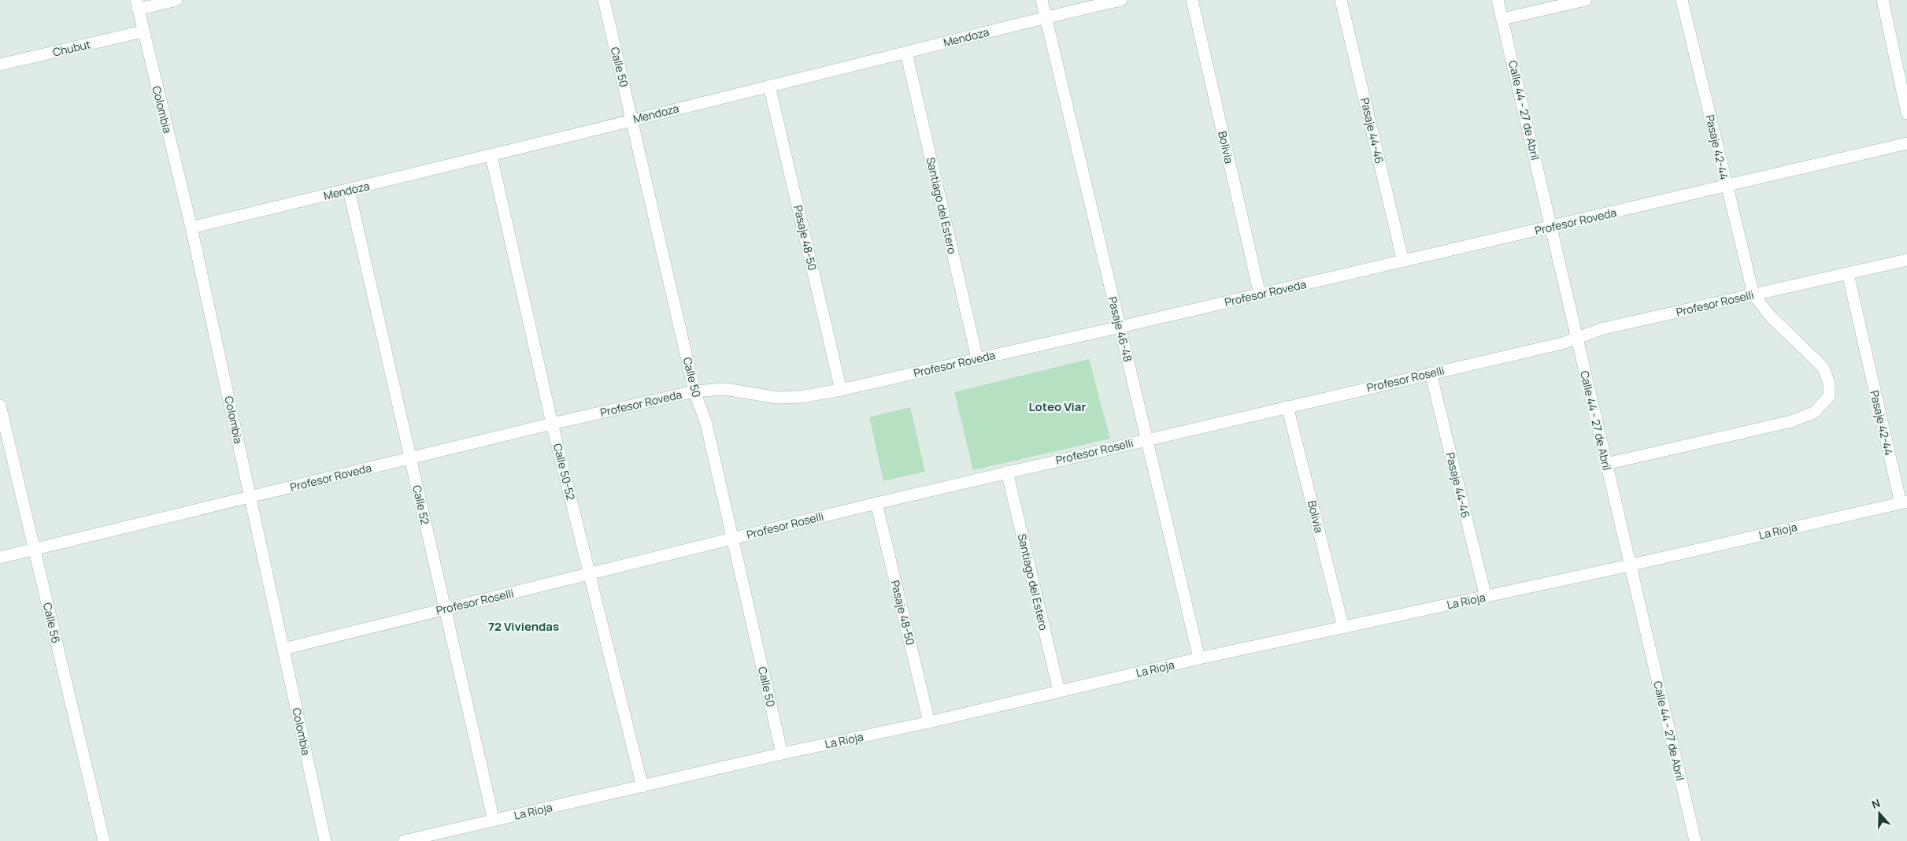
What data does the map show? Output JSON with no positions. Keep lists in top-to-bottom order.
{
  "streets": {
    "street": [
      "Mendoza",
      "Chubut",
      "Calle 50",
      "Colombia",
      "Calle 44 - 27 de Abril",
      "Pasaje 44-46",
      "Bolivia",
      "Pasaje 42-44",
      "Santiago del Estero",
      "Profesor Roveda",
      "Pasaje 48-50",
      "Profesor Roselli",
      "Pasaje 46-48",
      "Calle 50-52",
      "Calle 52",
      "La Rioja",
      "Calle 56"
    ]
  },
  "crossings": [
    ["Mendoza", "Calle 50"],
    ["Mendoza", "Colombia"],
    ["Mendoza", "Santiago del Estero"],
    ["Mendoza", "Pasaje 48-50"],
    ["Mendoza", "Pasaje 46-48"],
    ["Mendoza", "Calle 50-52"],
    ["Mendoza", "Calle 52"],
    ["Chubut", "Colombia"],
    ["Calle 50", "Profesor Roveda"],
    ["Calle 50", "Profesor Roselli"],
    ["Calle 50", "La Rioja"],
    ["Colombia", "Profesor Roveda"],
    ["Colombia", "Profesor Roselli"],
    ["Calle 44 - 27 de Abril", "Profesor Roveda"],
    ["Calle 44 - 27 de Abril", "Profesor Roselli"],
    ["Calle 44 - 27 de Abril", "La Rioja"],
    ["Pasaje 44-46", "Profesor Roveda"],
    ["Pasaje 44-46", "Profesor Roselli"],
    ["Pasaje 44-46", "La Rioja"],
    ["Bolivia", "Profesor Roveda"],
    ["Bolivia", "Profesor Roselli"],
    ["Bolivia", "La Rioja"],
    ["Pasaje 42-44", "Profesor Roveda"],
    ["Pasaje 42-44", "Profesor Roselli"],
    ["Pasaje 42-44", "La Rioja"],
    ["Santiago del Estero", "Profesor Roveda"],
    ["Santiago del Estero", "Profesor Roselli"],
    ["Santiago del Estero", "La Rioja"],
    ["Profesor Roveda", "Pasaje 48-50"],
    ["Profesor Roveda", "Pasaje 46-48"],
    ["Profesor Roveda", "Calle 50-52"],
    ["Profesor Roveda", "Calle 52"],
    ["Profesor Roveda", "Calle 56"],
    ["Pasaje 48-50", "Profesor Roselli"],
    ["Pasaje 48-50", "La Rioja"],
    ["Profesor Roselli", "Pasaje 46-48"],
    ["Profesor Roselli", "Calle 50-52"],
    ["Profesor Roselli", "Calle 52"],
    ["Pasaje 46-48", "La Rioja"],
    ["Calle 50-52", "La Rioja"],
    ["Calle 52", "La Rioja"]
  ],
  "districts": ["Loteo Viar", "72 Viviendas"],
  "north": "top"
}
